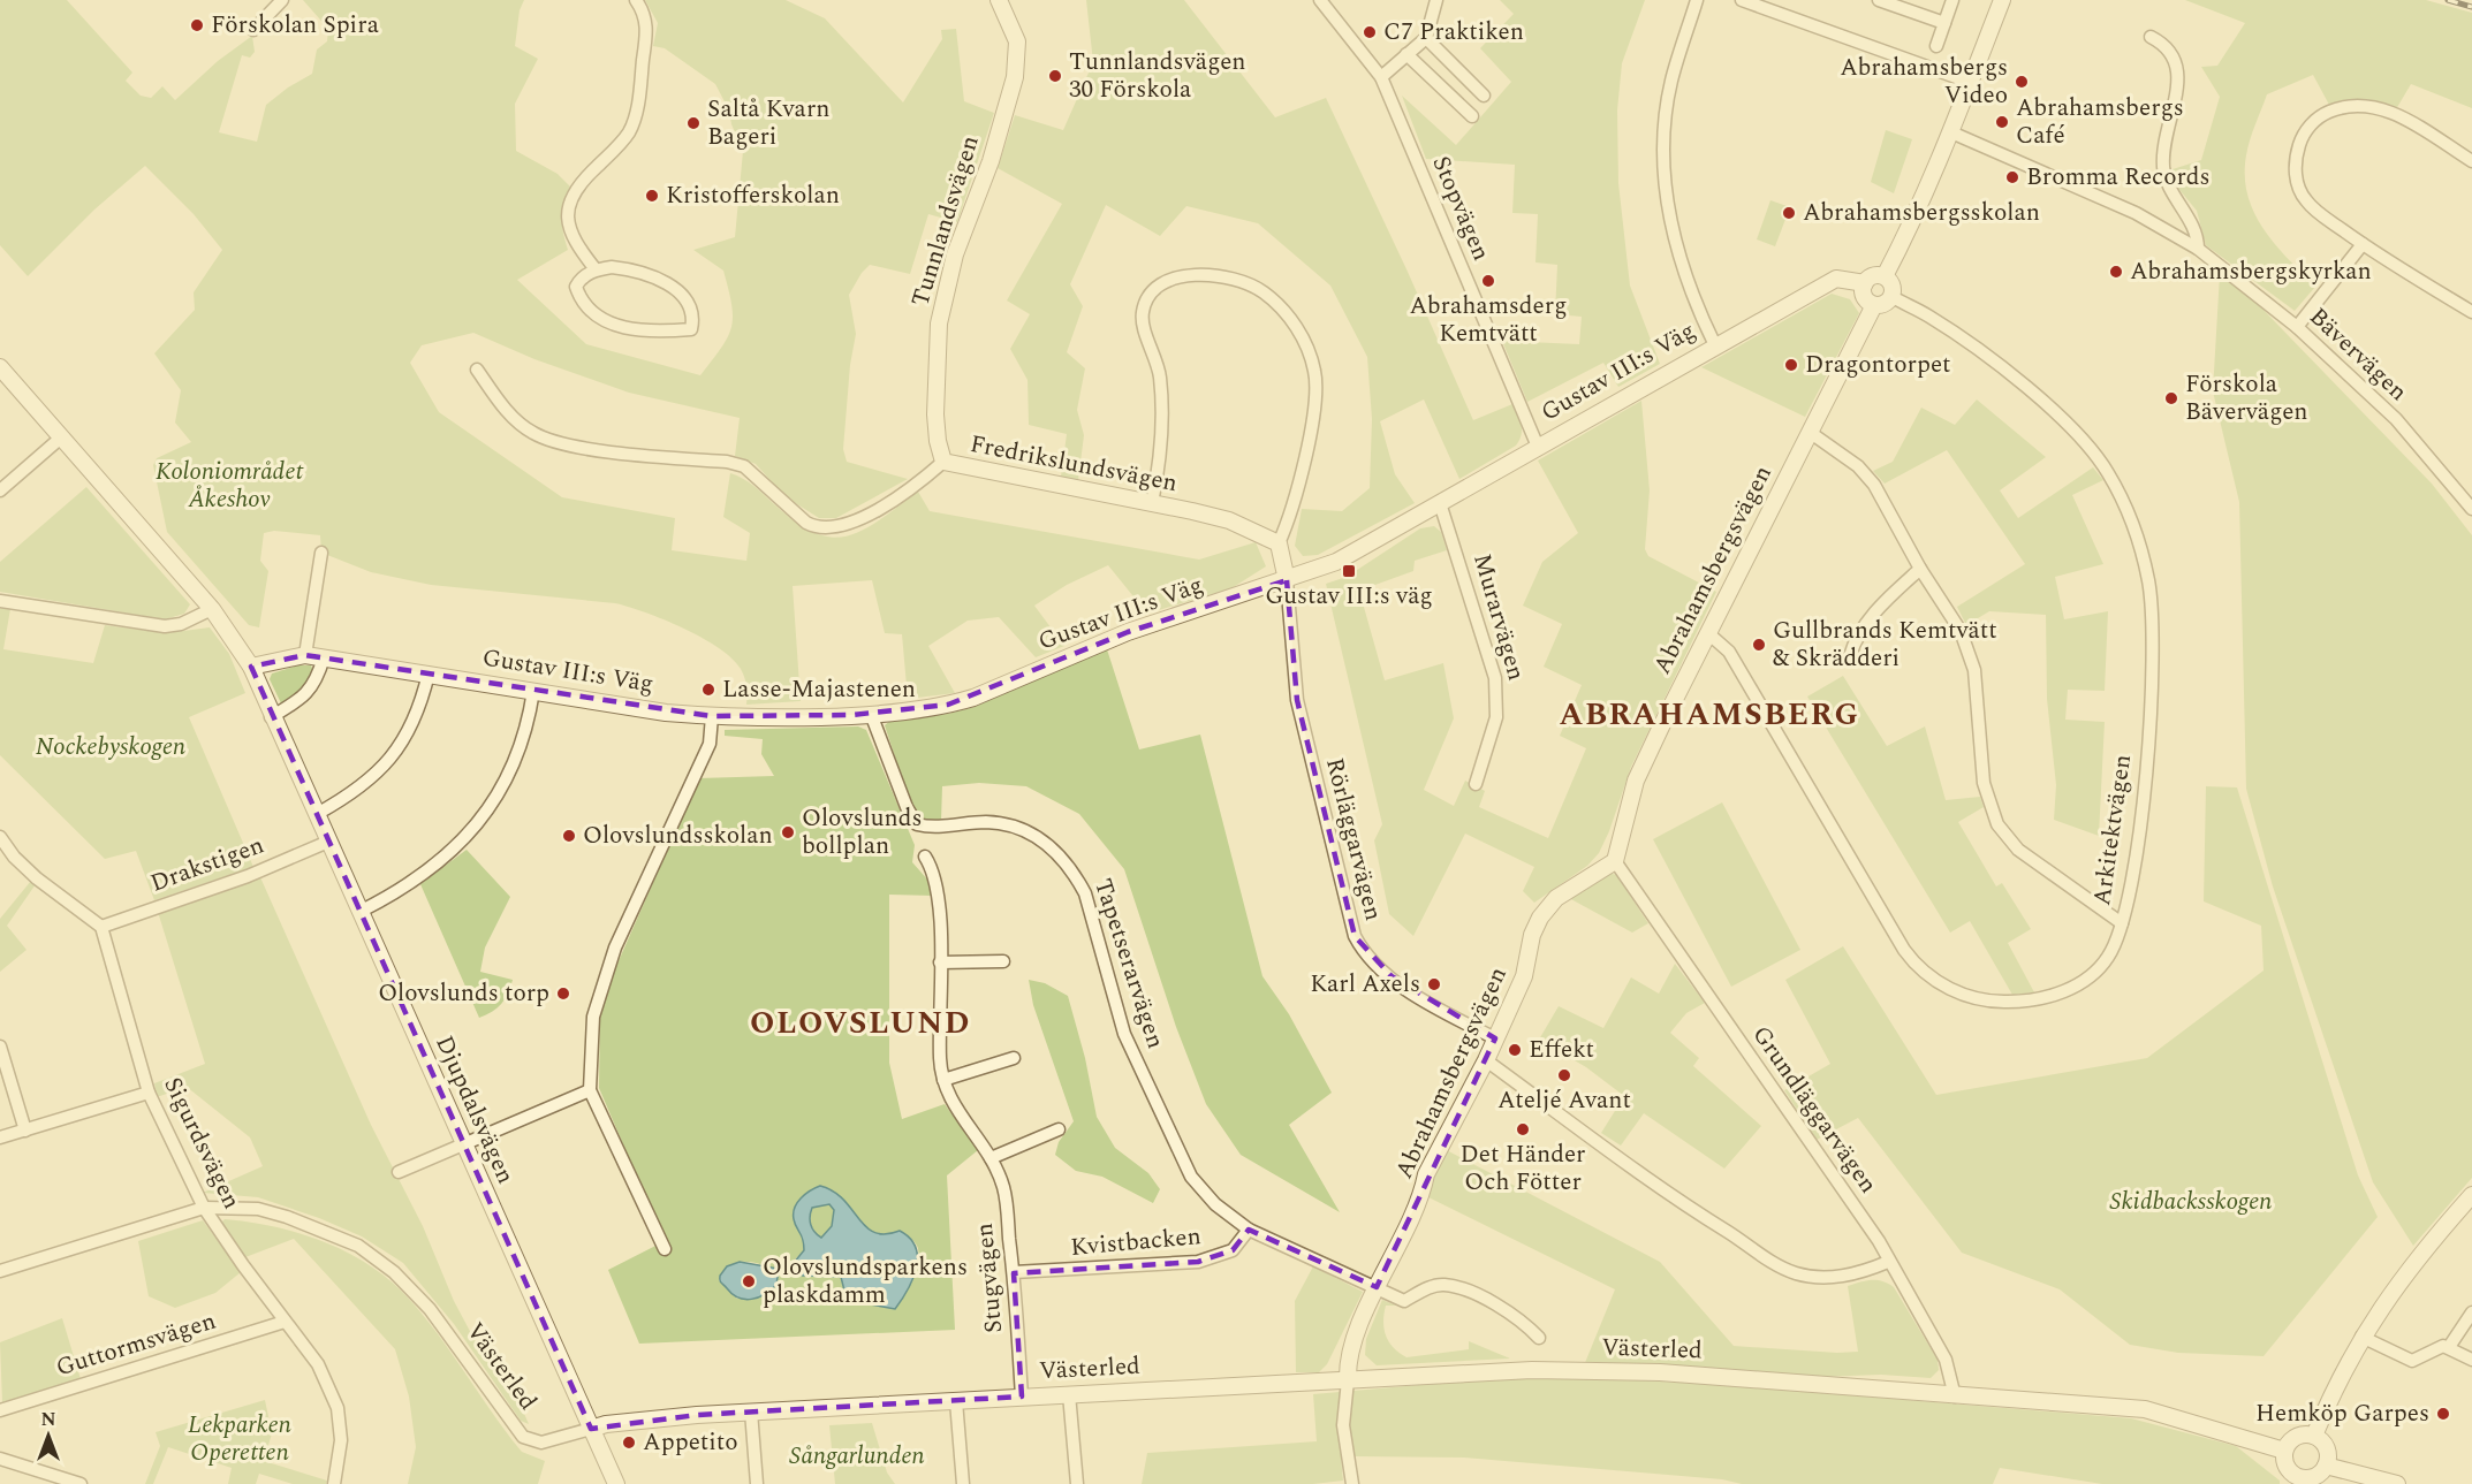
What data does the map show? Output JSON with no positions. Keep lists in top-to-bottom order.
{
  "streets": {
    "street": [
      "Stopvägen",
      "Tunnlandsvägen",
      "Bävervägen",
      "Gustav III:s Väg",
      "Fredrikslundsvägen",
      "Abrahamsbergsvägen",
      "Murarvägen",
      "Arkitektvägen",
      "Rörläggarvägen",
      "Drakstigen",
      "Tapetserarvägen",
      "Djupdalsvägen",
      "Grundläggarvägen",
      "Sigurdsvägen",
      "Kvistbacken",
      "Stugvägen",
      "Guttormsvägen",
      "Västerled"
    ]
  },
  "crossings": [
    ["Stopvägen", "Gustav III:s Väg"],
    ["Tunnlandsvägen", "Fredrikslundsvägen"],
    ["Gustav III:s Väg", "Abrahamsbergsvägen"],
    ["Gustav III:s Väg", "Murarvägen"],
    ["Gustav III:s Väg", "Arkitektvägen"],
    ["Gustav III:s Väg", "Rörläggarvägen"],
    ["Gustav III:s Väg", "Tapetserarvägen"],
    ["Gustav III:s Väg", "Djupdalsvägen"],
    ["Abrahamsbergsvägen", "Arkitektvägen"],
    ["Abrahamsbergsvägen", "Rörläggarvägen"],
    ["Abrahamsbergsvägen", "Tapetserarvägen"],
    ["Abrahamsbergsvägen", "Grundläggarvägen"],
    ["Abrahamsbergsvägen", "Västerled"],
    ["Drakstigen", "Djupdalsvägen"],
    ["Drakstigen", "Sigurdsvägen"],
    ["Tapetserarvägen", "Kvistbacken"],
    ["Djupdalsvägen", "Västerled"],
    ["Grundläggarvägen", "Västerled"],
    ["Sigurdsvägen", "Guttormsvägen"],
    ["Sigurdsvägen", "Västerled"],
    ["Kvistbacken", "Stugvägen"],
    ["Stugvägen", "Västerled"]
  ],
  "districts": ["ABRAHAMSBERG", "OLOVSLUND"],
  "parks": [
    "Koloniområdet Åkeshov",
    "Nockebyskogen",
    "Skidbacksskogen",
    "Lekparken Operetten",
    "Sångarlunden"
  ],
  "places": {
    "other": [
      "Förskolan Spira",
      "C7 Praktiken",
      "Tunnlandsvägen 30 Förskola",
      "Abrahamsbergs Video",
      "Abrahamsbergs Café",
      "Saltå Kvarn Bageri",
      "Bromma Records",
      "Kristofferskolan",
      "Abrahamsbergsskolan",
      "Abrahamsbergskyrkan",
      "Abrahamsderg Kemtvätt",
      "Dragontorpet",
      "Förskola Bävervägen",
      "Gullbrands Kemtvätt & Skrädderi",
      "Lasse-Majastenen",
      "Olovslunds bollplan",
      "Olovslundsskolan",
      "Karl Axels",
      "Olovslunds torp",
      "Effekt",
      "Ateljé Avant",
      "Det Händer Och Fötter",
      "Olovslundsparkens plaskdamm",
      "Hemköp Garpes",
      "Appetito"
    ],
    "transit": ["Gustav III:s väg"]
  },
  "north": "top"
}
